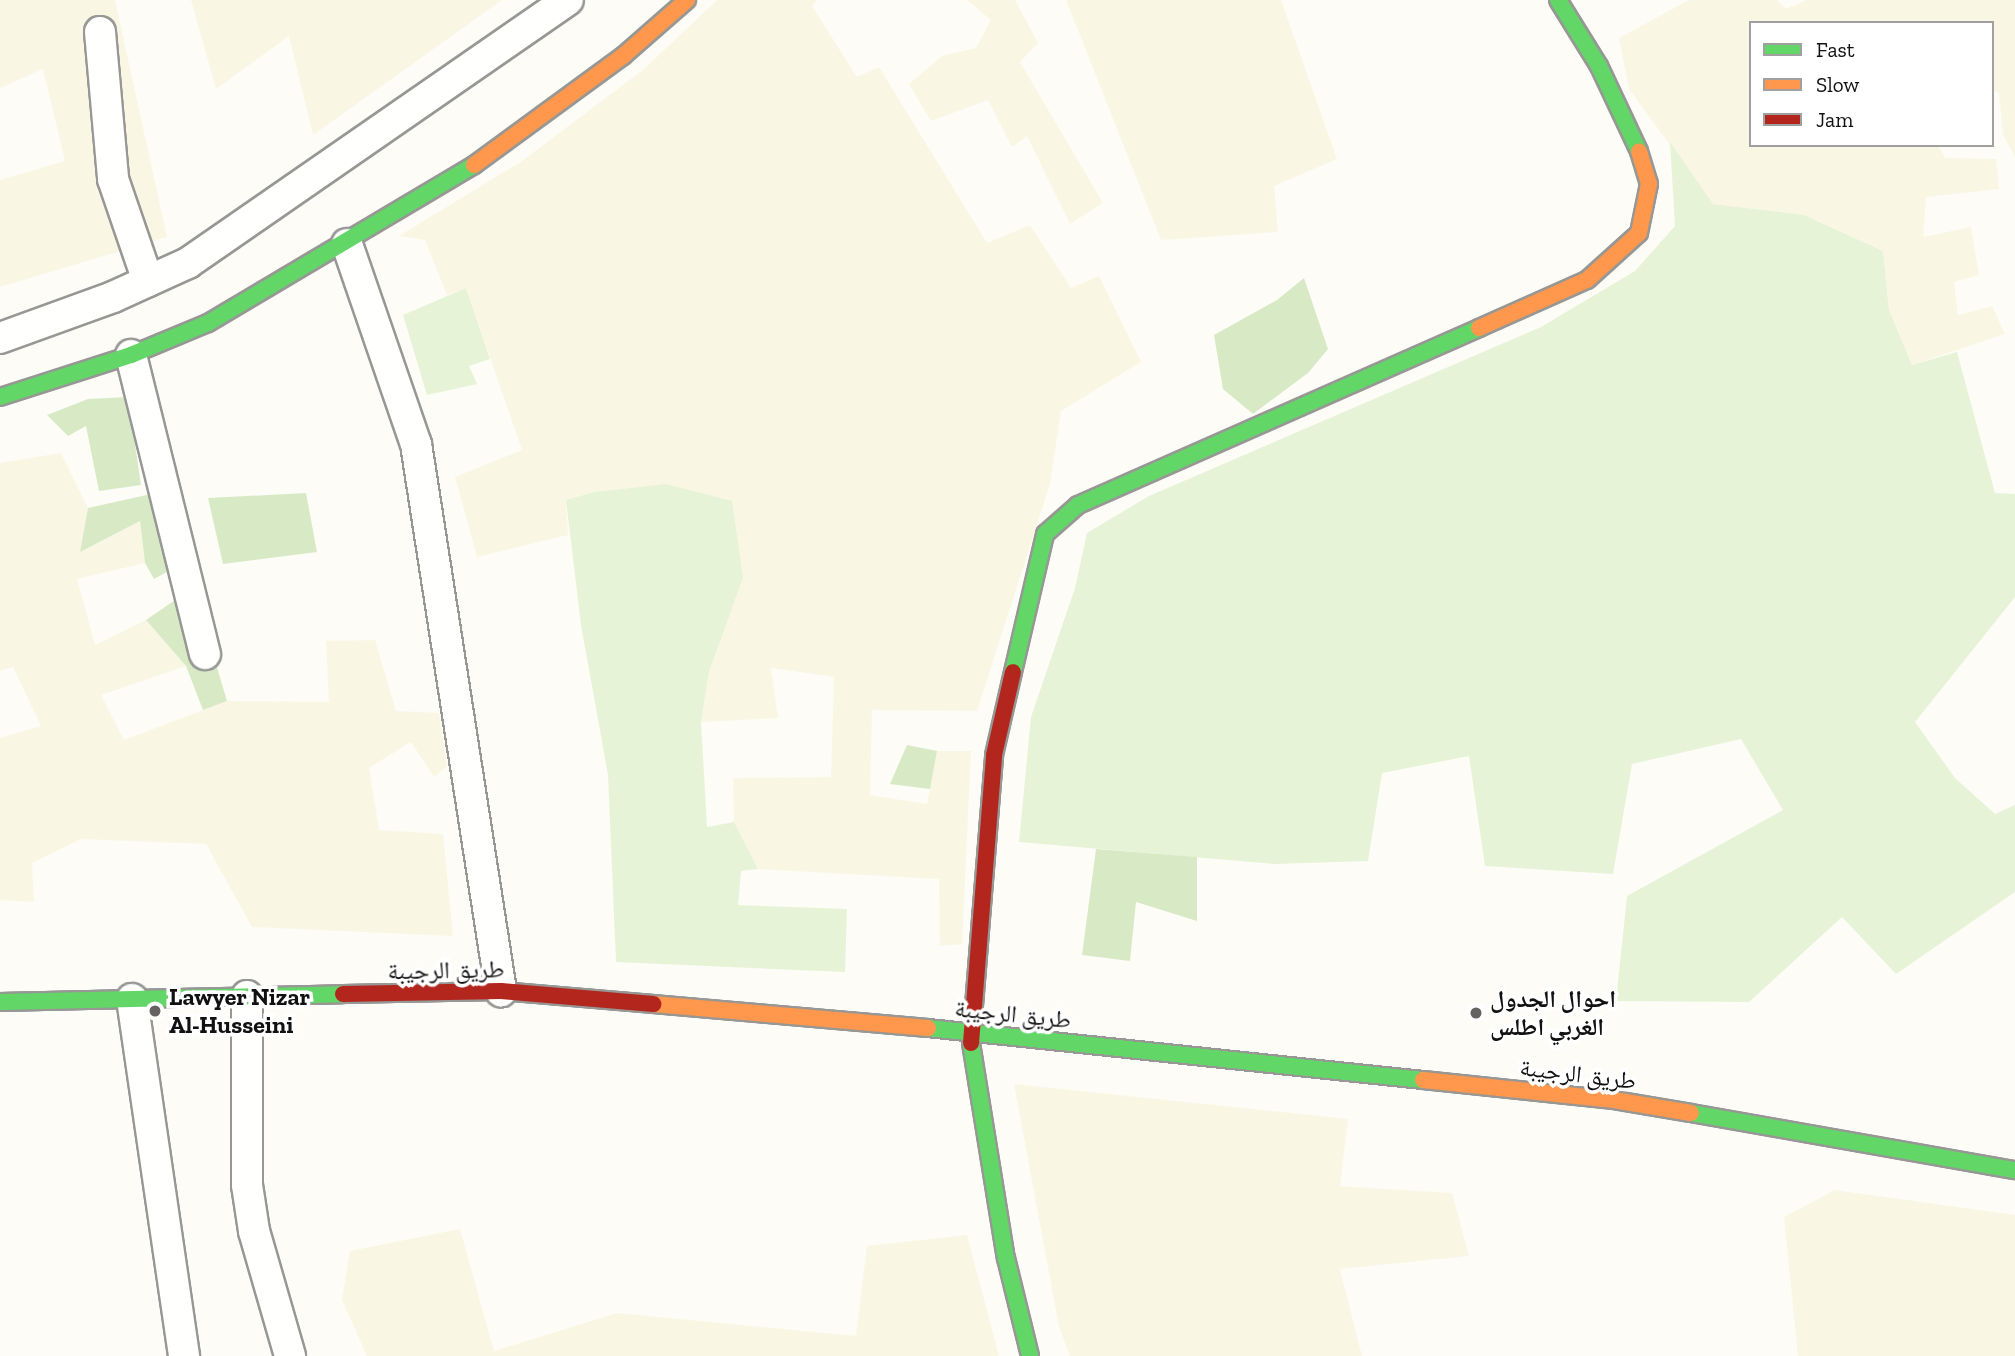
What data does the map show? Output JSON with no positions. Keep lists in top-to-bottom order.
{
  "streets": {
    "street": ["طريق الرجيبة"]
  },
  "places": ["Lawyer Nizar Al-Husseini", "احوال الجدول الغربي اطلس"],
  "legend": ["Fast", "Slow", "Jam"]
}
